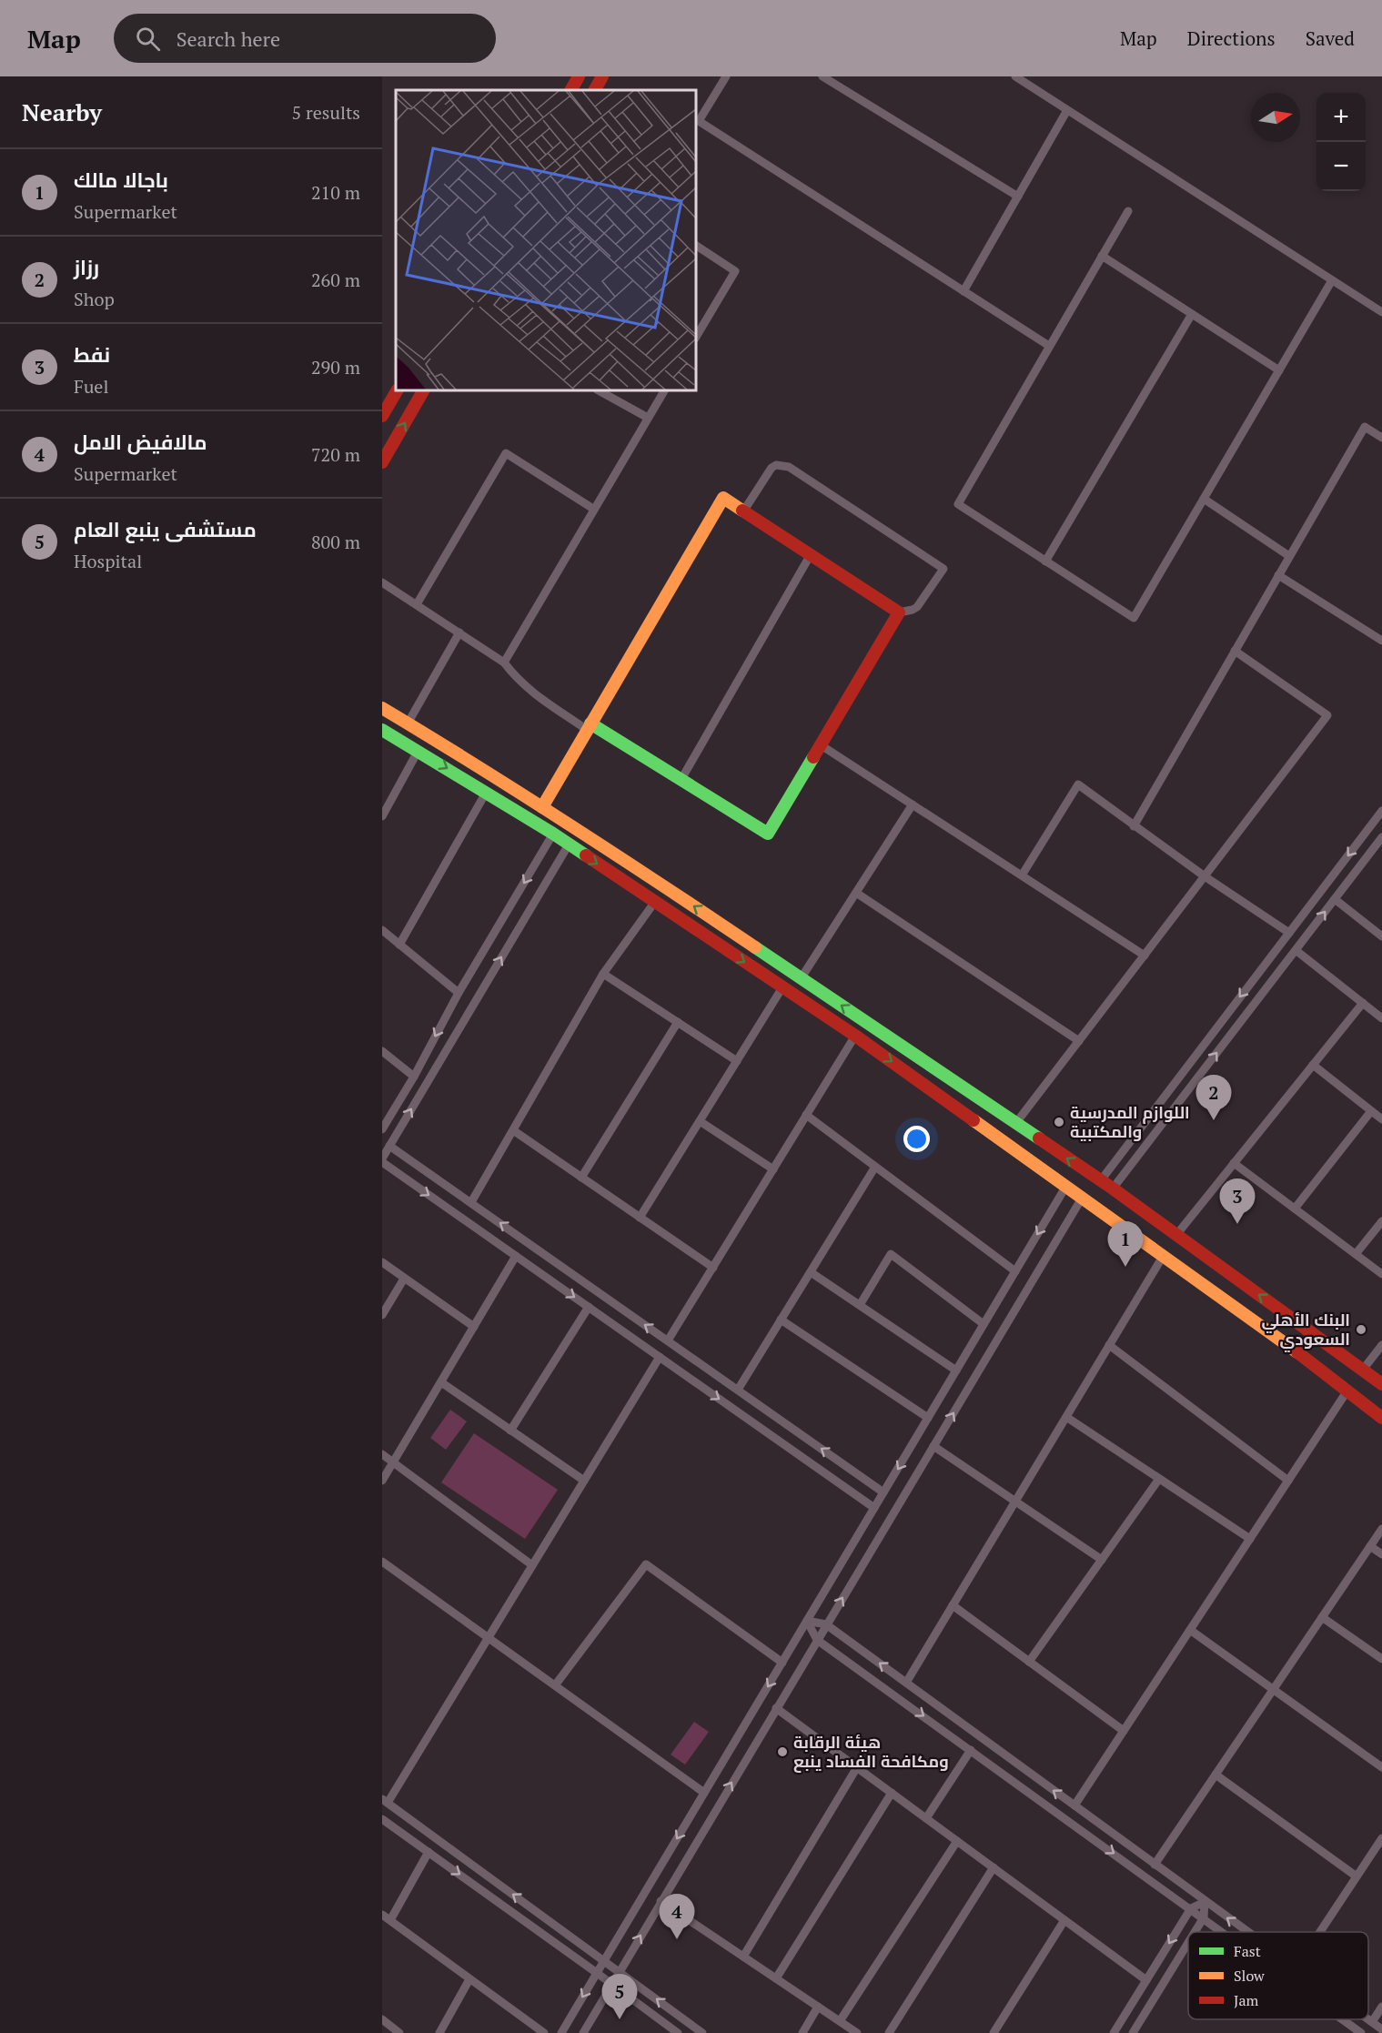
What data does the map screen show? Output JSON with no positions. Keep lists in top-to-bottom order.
{
  "places": ["اللوازم المدرسية والمكتبية", "البنك الأهلي السعودي", "هيئة الرقابة ومكافحة الفساد ينبع"],
  "legend": ["Fast", "Slow", "Jam"],
  "north": "right",
  "page": {
    "header": "Map",
    "search": "Search here",
    "nav": ["Map", "Directions", "Saved"],
    "heading": ["Nearby", "5 results"],
    "map_buttons": ["+", "−"],
    "list": [
      {
        "mark": "1",
        "name": "باجالا مالك",
        "note": "Supermarket",
        "value": "210 m"
      },
      {
        "mark": "2",
        "name": "رزاز",
        "note": "Shop",
        "value": "260 m"
      },
      {
        "mark": "3",
        "name": "نفط",
        "note": "Fuel",
        "value": "290 m"
      },
      {
        "mark": "4",
        "name": "مالافيض الامل",
        "note": "Supermarket",
        "value": "720 m"
      },
      {
        "mark": "5",
        "name": "مستشفى ينبع العام",
        "note": "Hospital",
        "value": "800 m"
      }
    ],
    "pins": [
      "2",
      "3",
      "1",
      "4",
      "5"
    ]
  }
}
